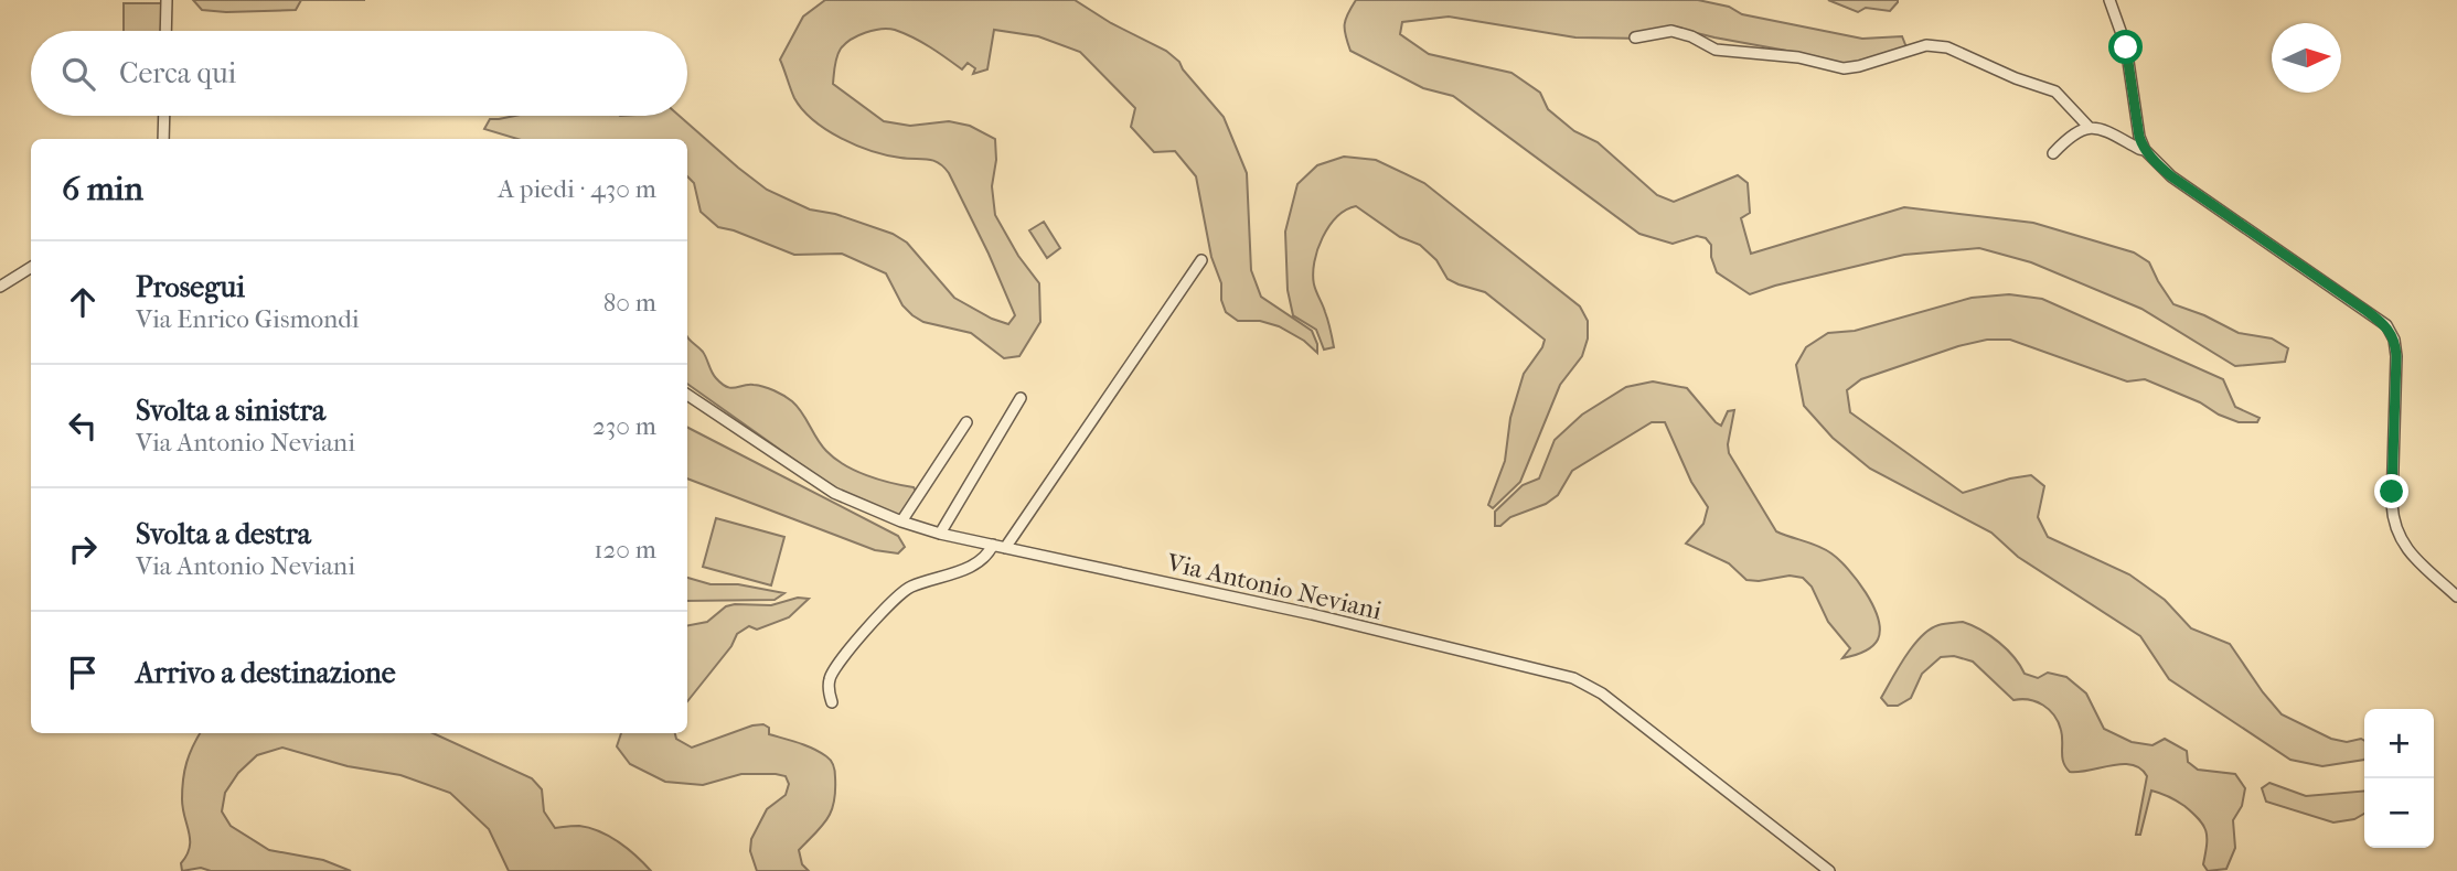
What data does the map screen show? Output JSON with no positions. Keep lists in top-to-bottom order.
{
  "streets": {
    "street": ["Via Antonio Neviani"]
  },
  "north": "right",
  "page": {
    "search": "Cerca qui",
    "heading": ["6 min", "A piedi · 430 m"],
    "list": [
      ["Prosegui", "Via Enrico Gismondi", "80 m"],
      ["Svolta a sinistra", "Via Antonio Neviani", "230 m"],
      ["Svolta a destra", "Via Antonio Neviani", "120 m"],
      "Arrivo a destinazione"
    ],
    "map_buttons": ["+", "−"]
  }
}
